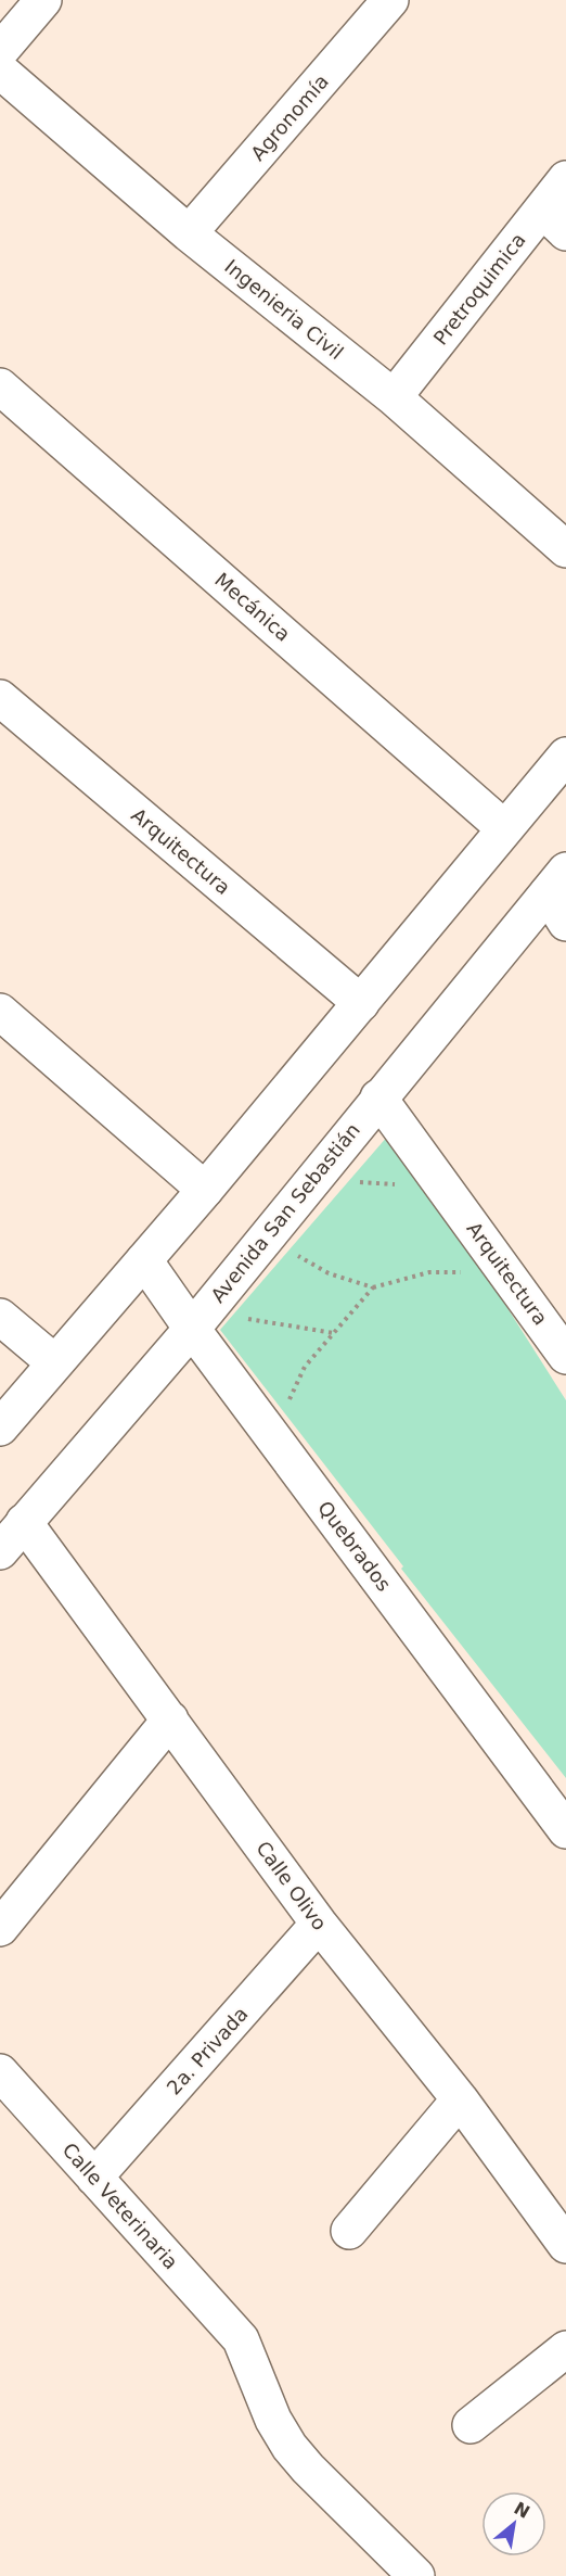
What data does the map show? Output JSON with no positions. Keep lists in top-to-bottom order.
{
  "streets": {
    "street": [
      "Agronomía",
      "Pretroquimica",
      "Ingenieria Civil",
      "Mecánica",
      "Arquitectura",
      "Avenida San Sebastián",
      "Quebrados",
      "Calle Olivo",
      "2a. Privada",
      "Calle Veterinaria"
    ]
  },
  "crossings": [
    ["Agronomía", "Ingenieria Civil"],
    ["Pretroquimica", "Ingenieria Civil"],
    ["Arquitectura", "Avenida San Sebastián"],
    ["Avenida San Sebastián", "Quebrados"],
    ["Avenida San Sebastián", "Calle Olivo"],
    ["Calle Olivo", "2a. Privada"],
    ["2a. Privada", "Calle Veterinaria"]
  ],
  "north": "top right"
}
